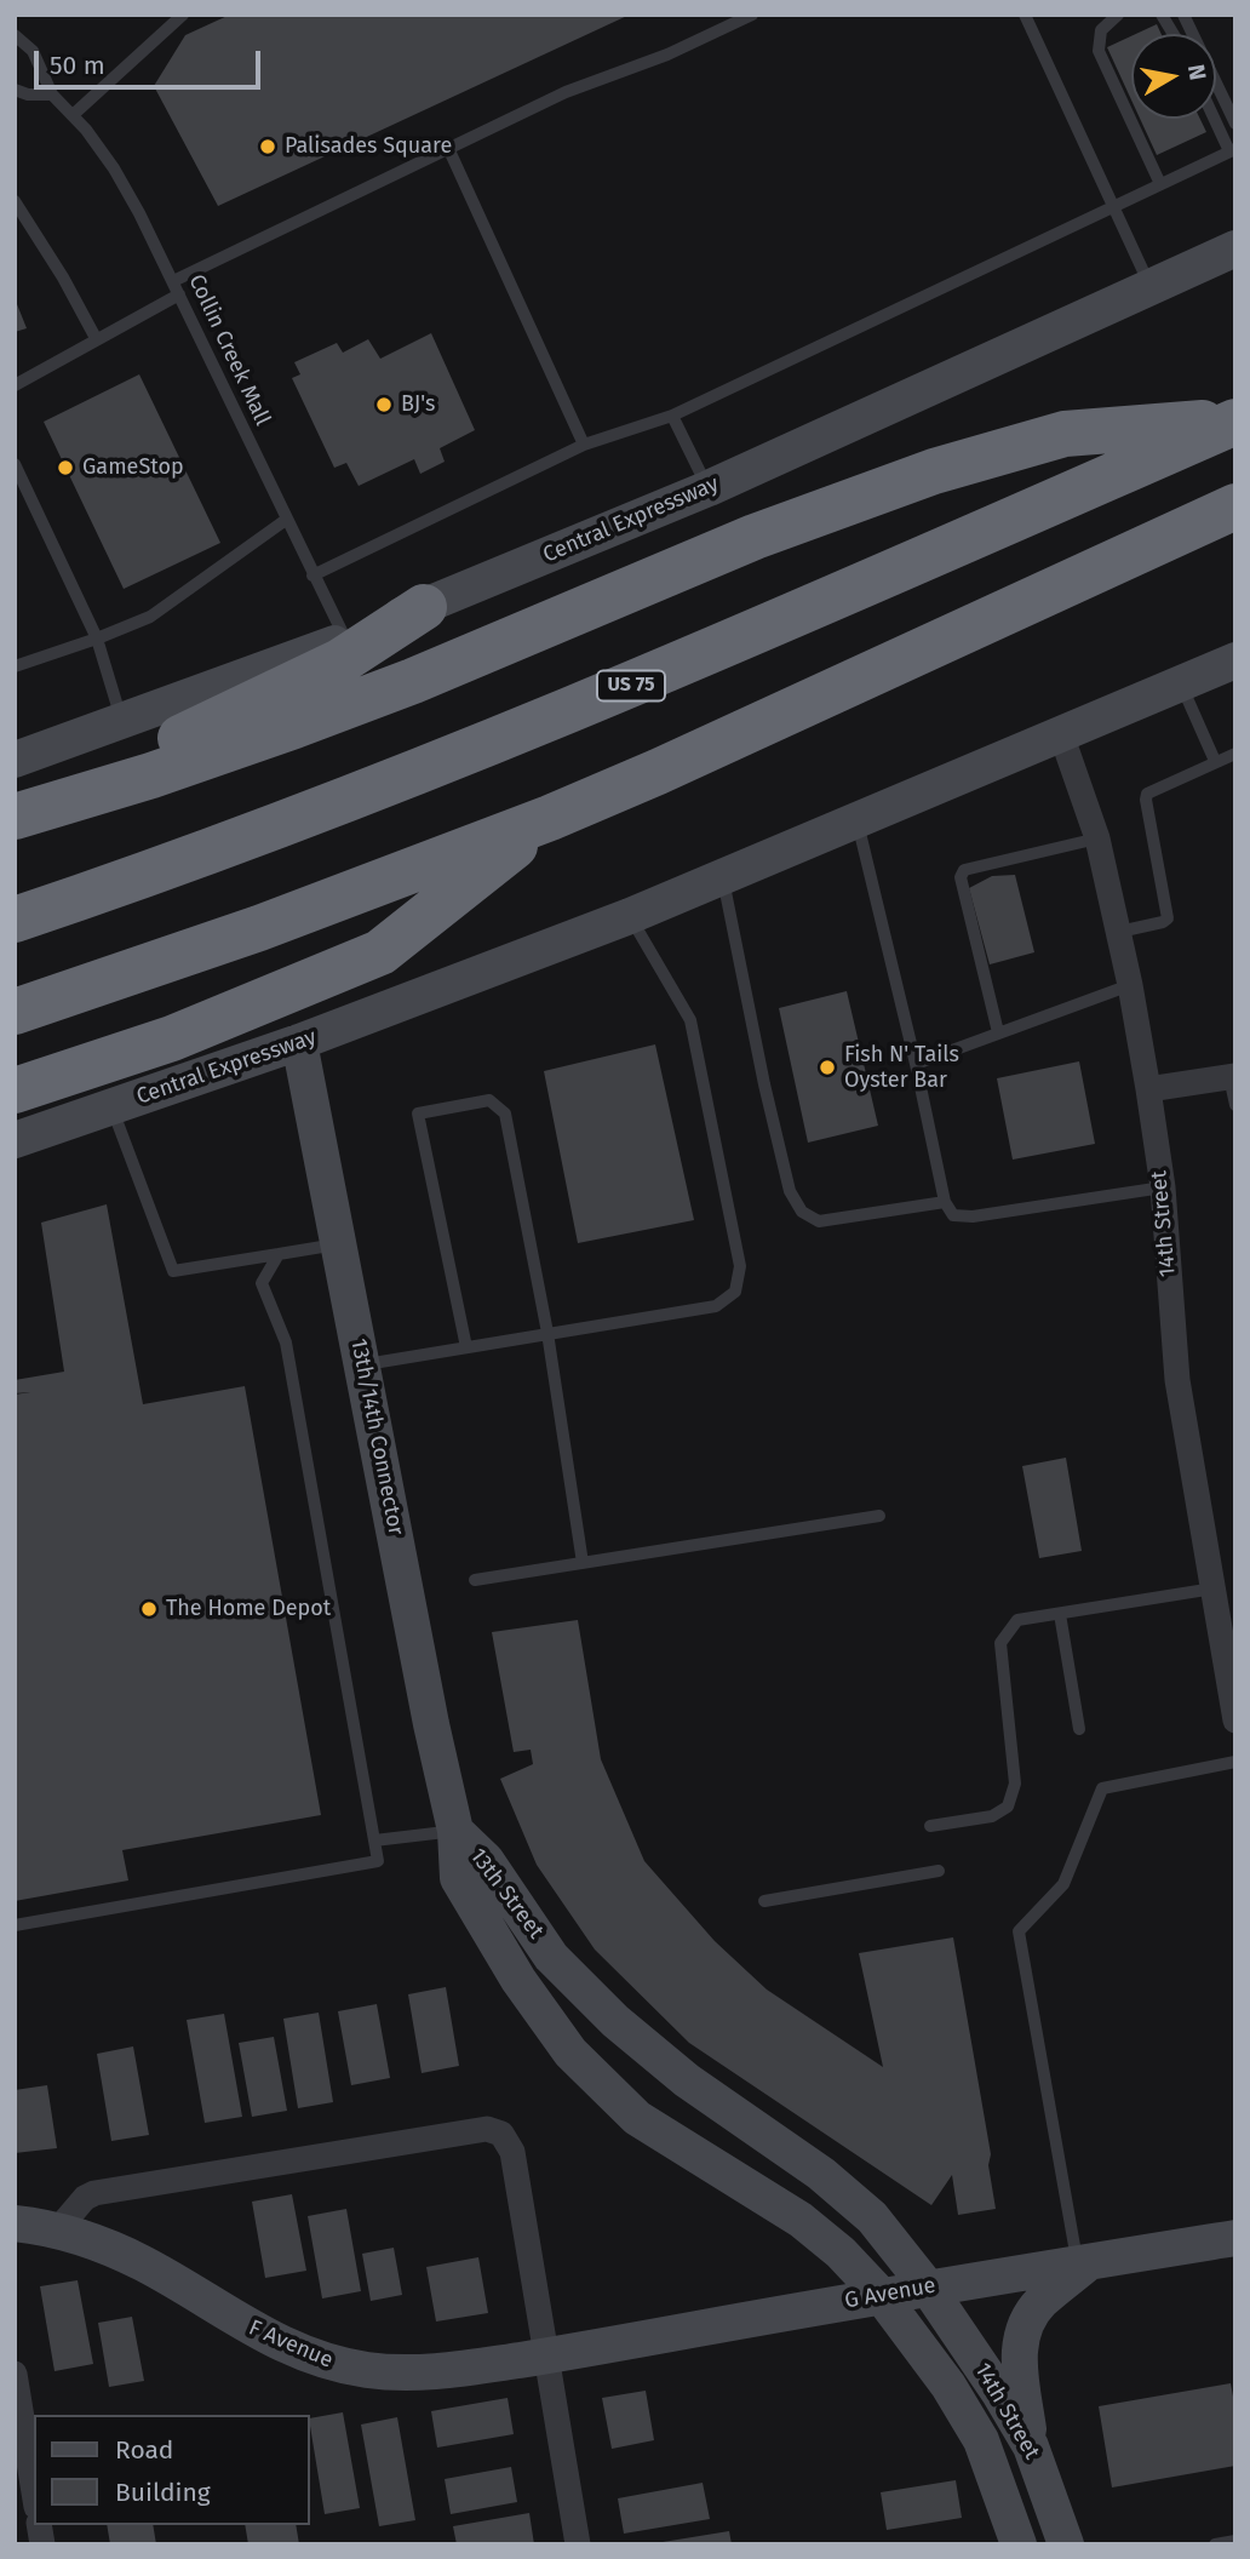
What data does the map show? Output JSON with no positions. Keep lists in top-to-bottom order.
{
  "streets": {
    "highway": ["US 75"],
    "street": [
      "Central Expressway",
      "14th Street",
      "13th/14th Connector",
      "13th Street",
      "G Avenue",
      "F Avenue"
    ],
    "lane": ["Collin Creek Mall"]
  },
  "crossings": [
    ["Collin Creek Mall", "Central Expressway"],
    ["Central Expressway", "14th Street"],
    ["Central Expressway", "13th/14th Connector"],
    ["14th Street", "13th Street"],
    ["14th Street", "G Avenue"],
    ["13th/14th Connector", "13th Street"],
    ["13th Street", "G Avenue"],
    ["G Avenue", "F Avenue"]
  ],
  "places": [
    "Palisades Square",
    "BJ's",
    "GameStop",
    "Fish N' Tails Oyster Bar",
    "The Home Depot"
  ],
  "legend": ["Road", "Building"],
  "scale_bar": "50 m",
  "north": "right"
}
